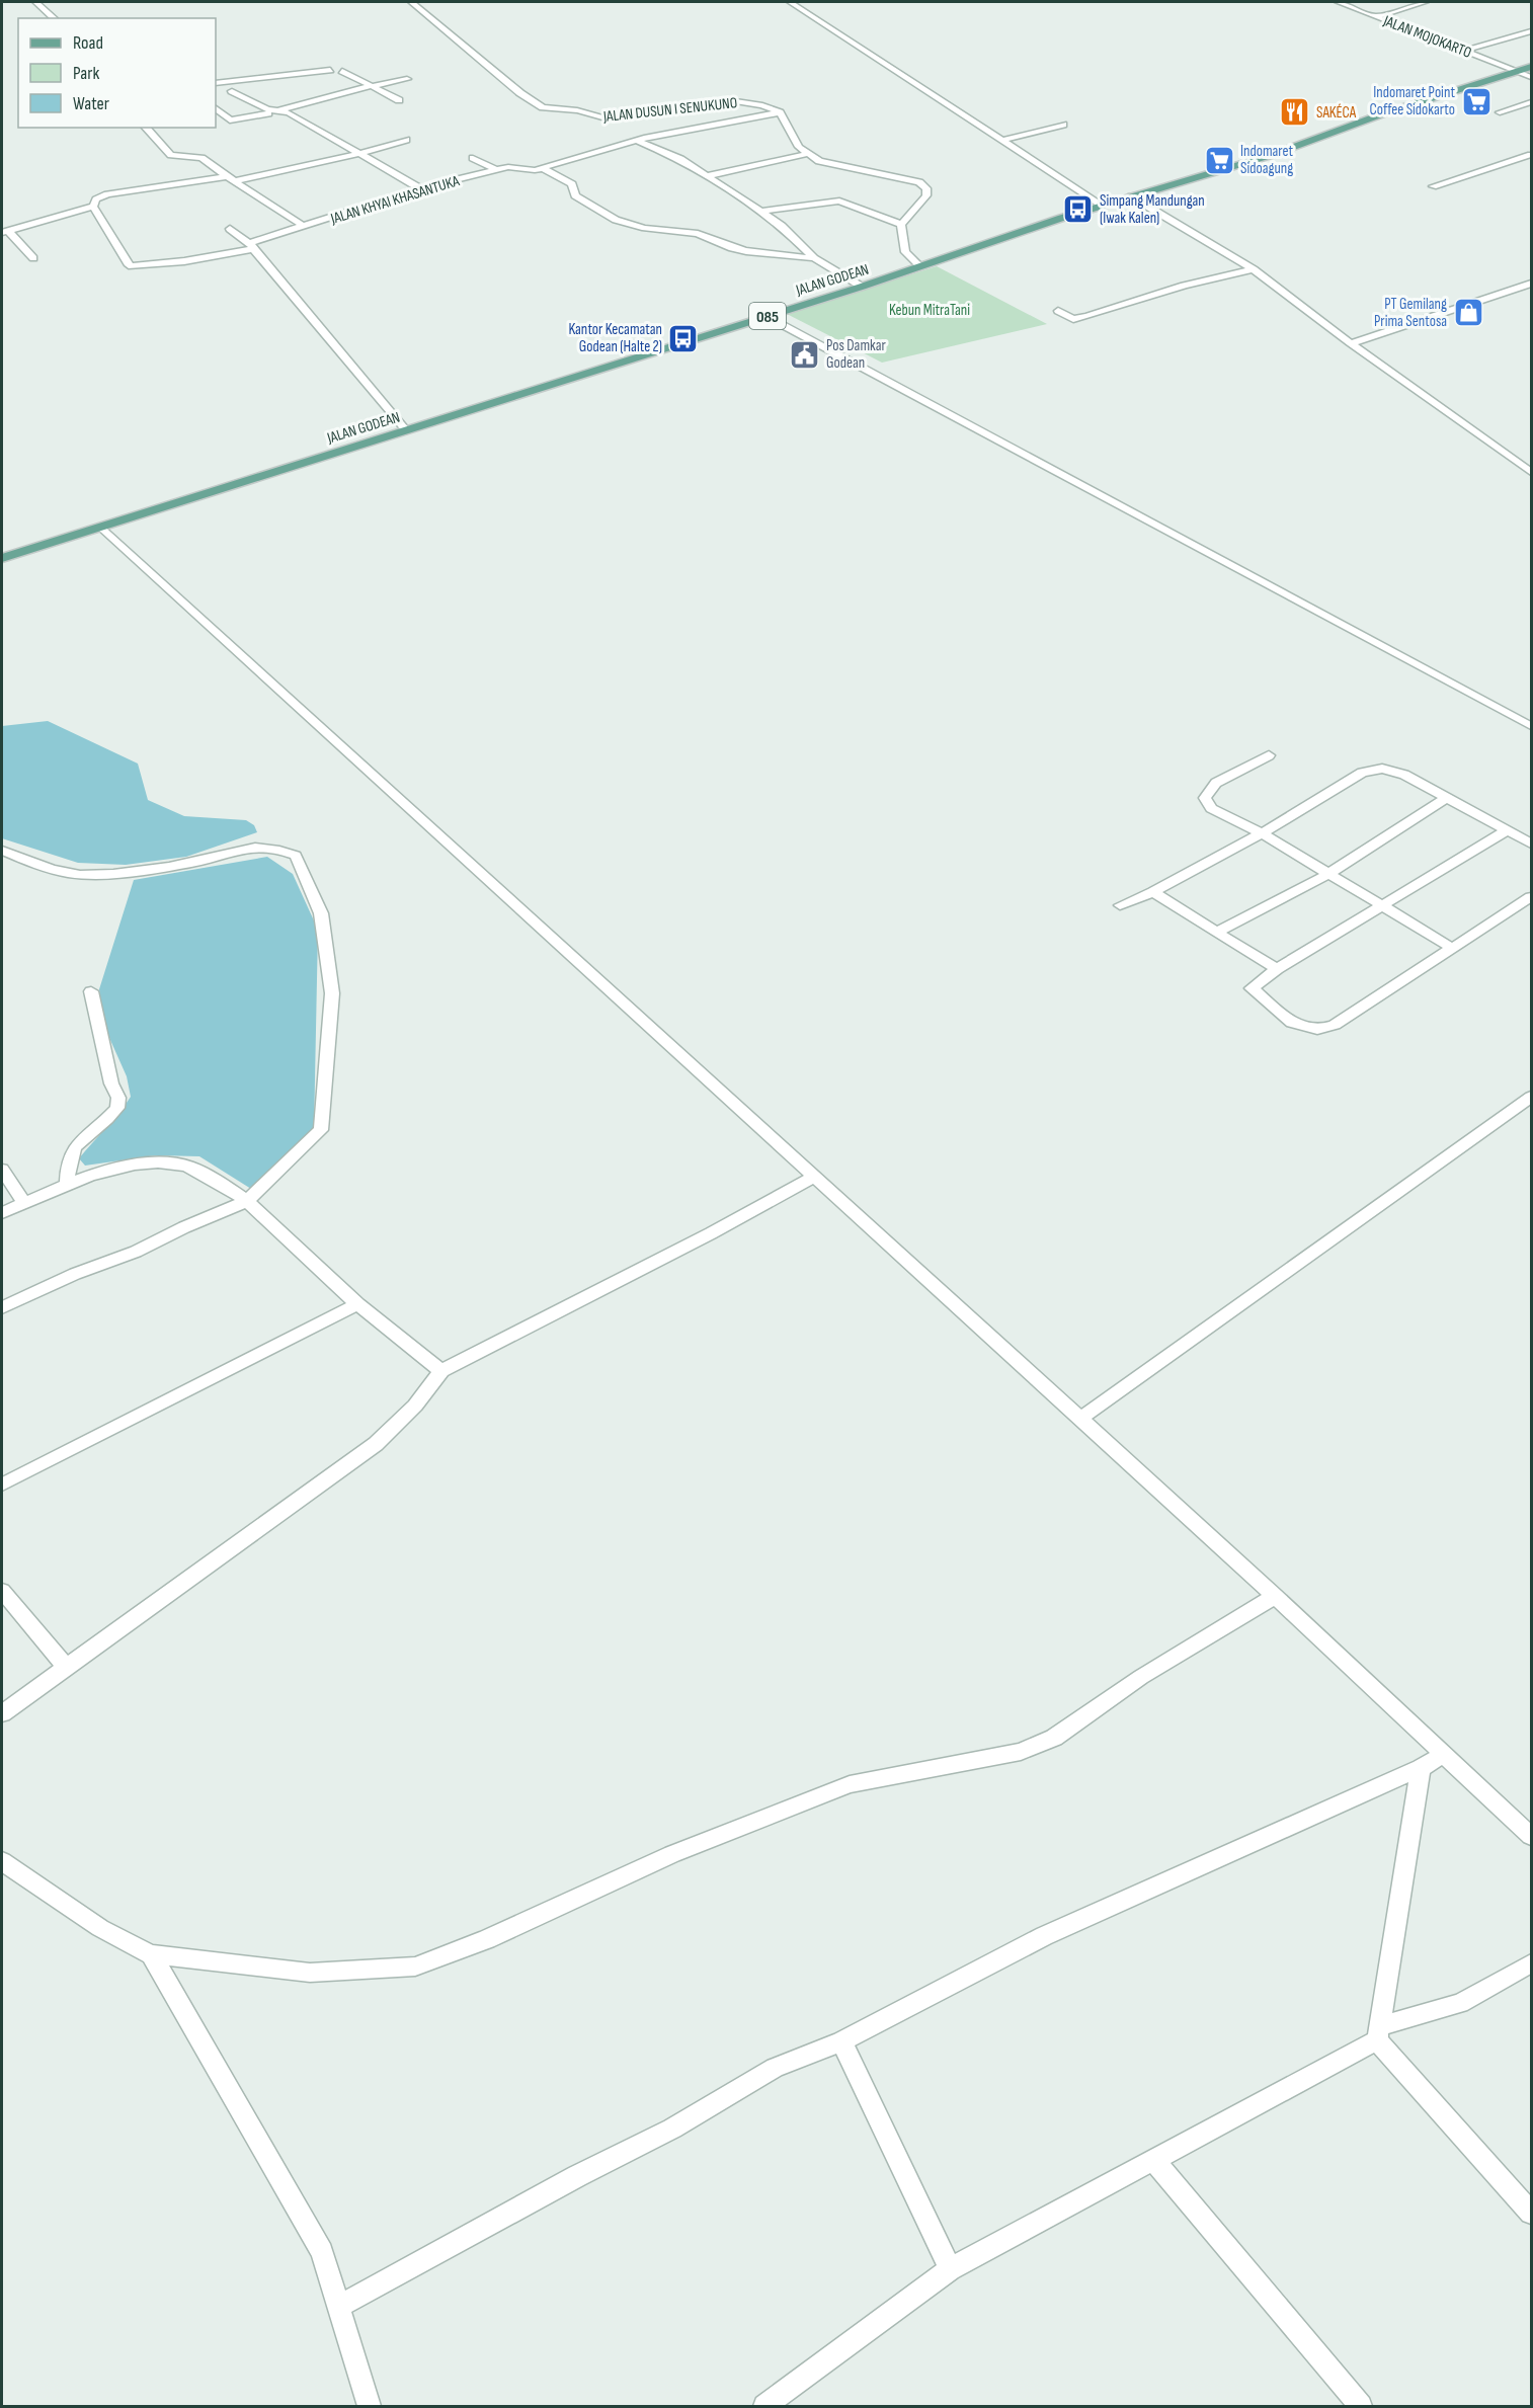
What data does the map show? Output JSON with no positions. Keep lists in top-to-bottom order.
{
  "streets": {
    "main road": ["JALAN GODEAN", "085"],
    "street": ["JALAN MOJOKARTO", "JALAN DUSUN I SENUKUNO", "JALAN KHYAI KHASANTUKA"]
  },
  "crossings": [
    ["JALAN MOJOKARTO", "JALAN GODEAN"],
    ["JALAN DUSUN I SENUKUNO", "JALAN KHYAI KHASANTUKA"]
  ],
  "parks": ["Kebun MitraTani"],
  "places": {
    "supermarket": ["Indomaret Point Coffee Sidokarto", "Indomaret Sidoagung"],
    "restaurant": ["SAKÉCA"],
    "bus stop": ["Simpang Mandungan (Iwak Kalen)", "Kantor Kecamatan Godean (Halte 2)"],
    "shop": ["PT Gemilang Prima Sentosa"],
    "public building": ["Pos Damkar Godean"]
  },
  "legend": ["Road", "Park", "Water"]
}
